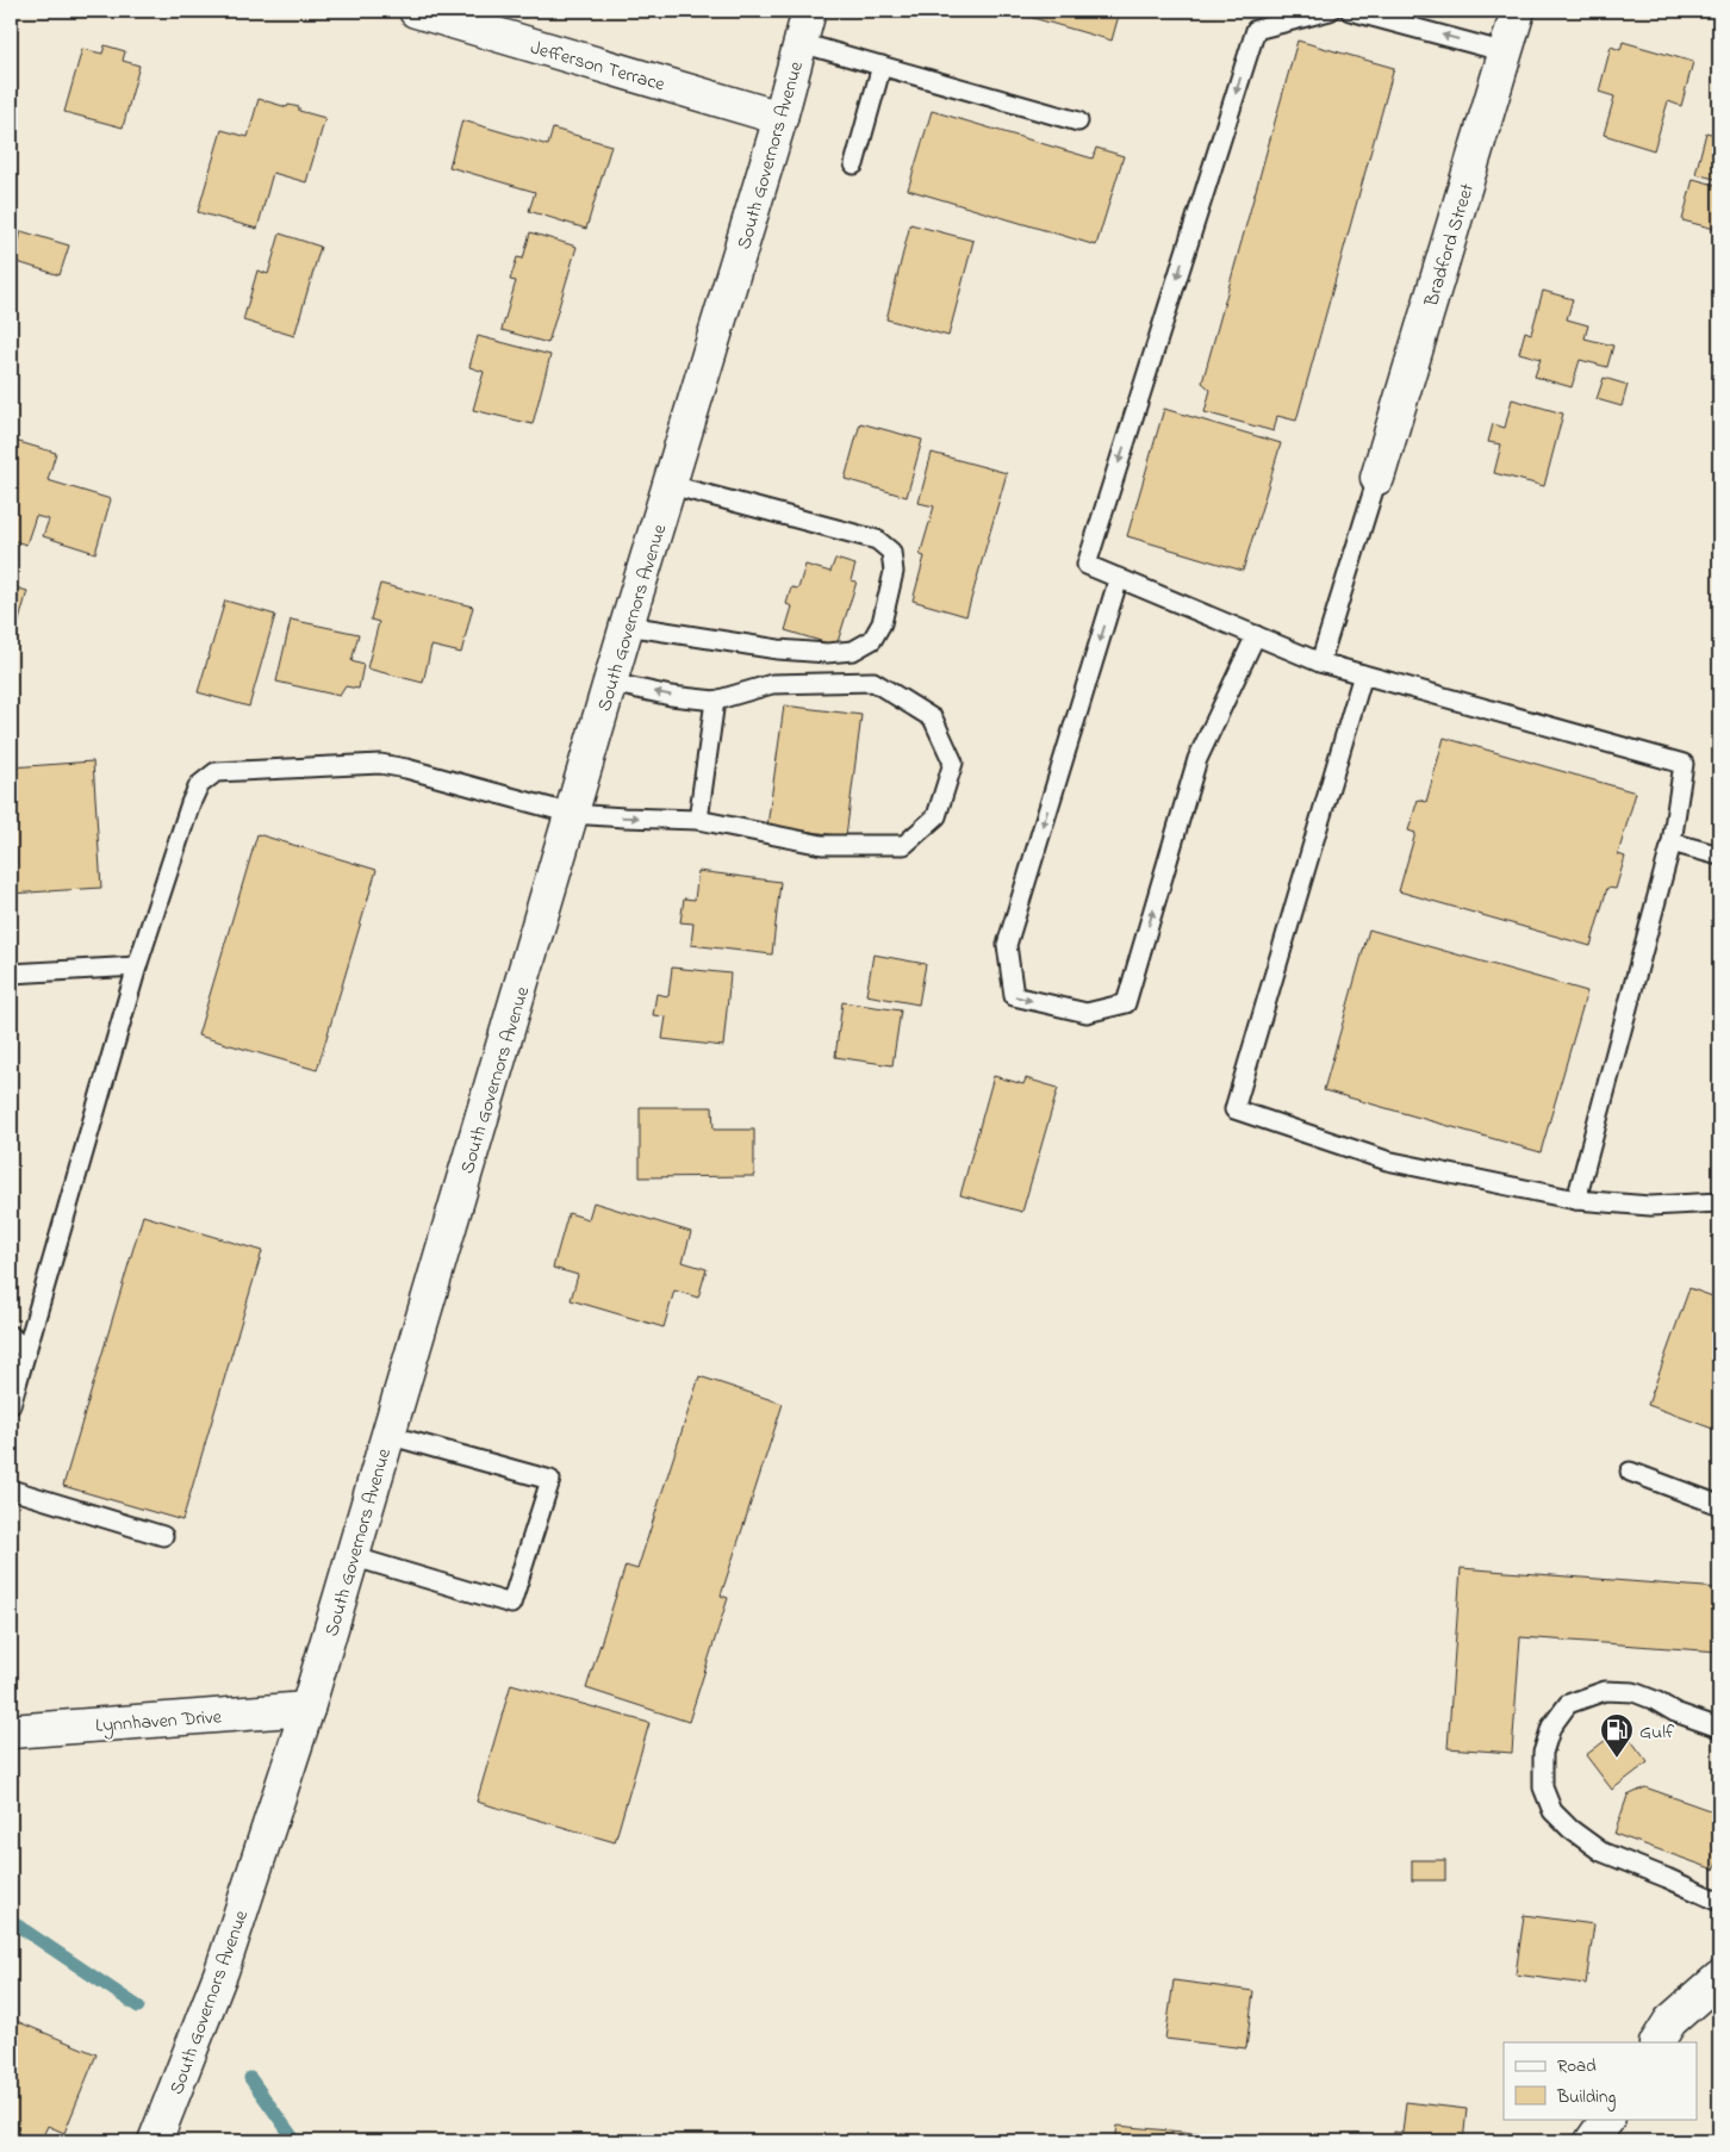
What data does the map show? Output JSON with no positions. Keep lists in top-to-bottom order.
{
  "streets": {
    "main road": [
      "Jefferson Terrace",
      "South Governors Avenue",
      "Bradford Street",
      "Lynnhaven Drive"
    ]
  },
  "crossings": [
    ["Jefferson Terrace", "South Governors Avenue"],
    ["South Governors Avenue", "Lynnhaven Drive"]
  ],
  "places": {
    "fuel station": ["Gulf"]
  },
  "legend": ["Road", "Building"]
}
